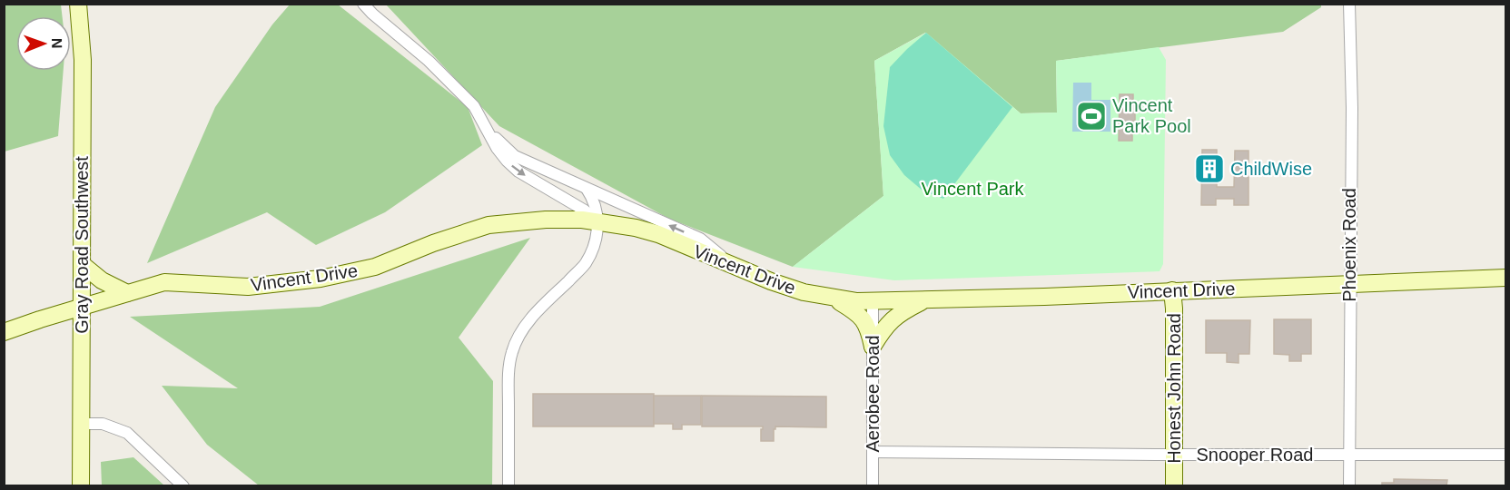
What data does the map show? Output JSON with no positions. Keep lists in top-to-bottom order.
{
  "streets": {
    "street": [
      "Gray Road Southwest",
      "Phoenix Road",
      "Vincent Drive",
      "Honest John Road",
      "Aerobee Road",
      "Snooper Road"
    ]
  },
  "crossings": [
    ["Gray Road Southwest", "Vincent Drive"],
    ["Phoenix Road", "Vincent Drive"],
    ["Phoenix Road", "Snooper Road"],
    ["Vincent Drive", "Honest John Road"],
    ["Vincent Drive", "Aerobee Road"],
    ["Honest John Road", "Snooper Road"],
    ["Aerobee Road", "Snooper Road"]
  ],
  "parks": ["Vincent Park"],
  "places": {
    "sports": ["Vincent Park Pool"],
    "building": ["ChildWise"]
  },
  "north": "right"
}
